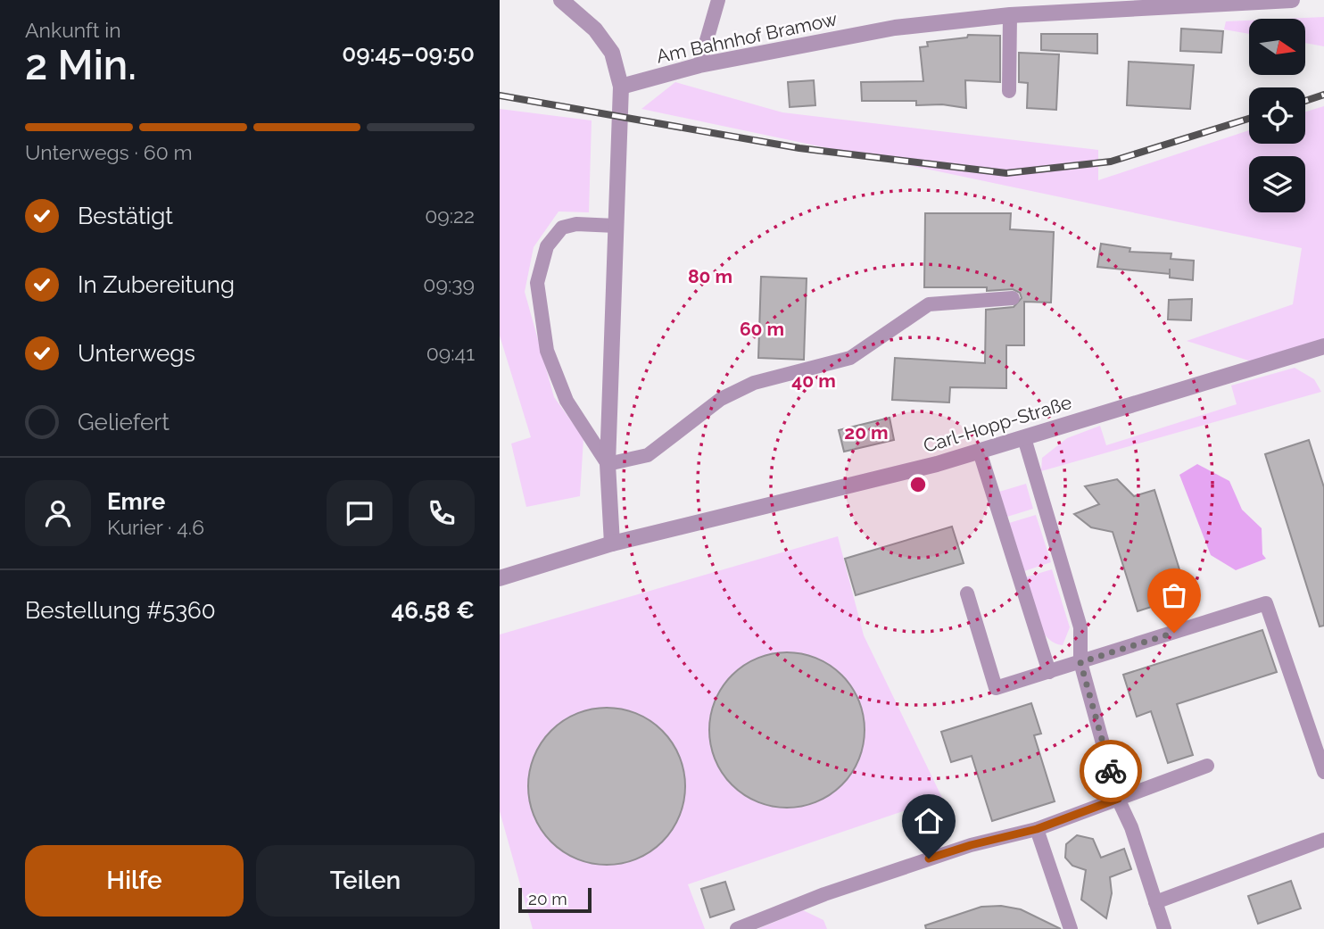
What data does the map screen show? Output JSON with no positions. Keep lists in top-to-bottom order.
{
  "streets": {
    "street": ["Am Bahnhof Bramow", "Carl-Hopp-Straße"]
  },
  "scale_bar": "20 m",
  "north": "right",
  "page": {
    "heading": ["2 Min.", "Ankunft in", "09:45–09:50"],
    "panel": [
      "Emre",
      "Kurier · 4.6",
      "Bestellung #5360",
      "46.58 €"
    ],
    "bar": "Unterwegs · 60 m",
    "list": [
      ["Bestätigt", "09:22"],
      ["In Zubereitung", "09:39"],
      ["Unterwegs", "09:41"],
      "Geliefert"
    ],
    "buttons": ["Hilfe", "Teilen"],
    "scale": "20 m"
  },
  "rings": [
    "80 m",
    "60 m",
    "40 m",
    "20 m"
  ]
}
